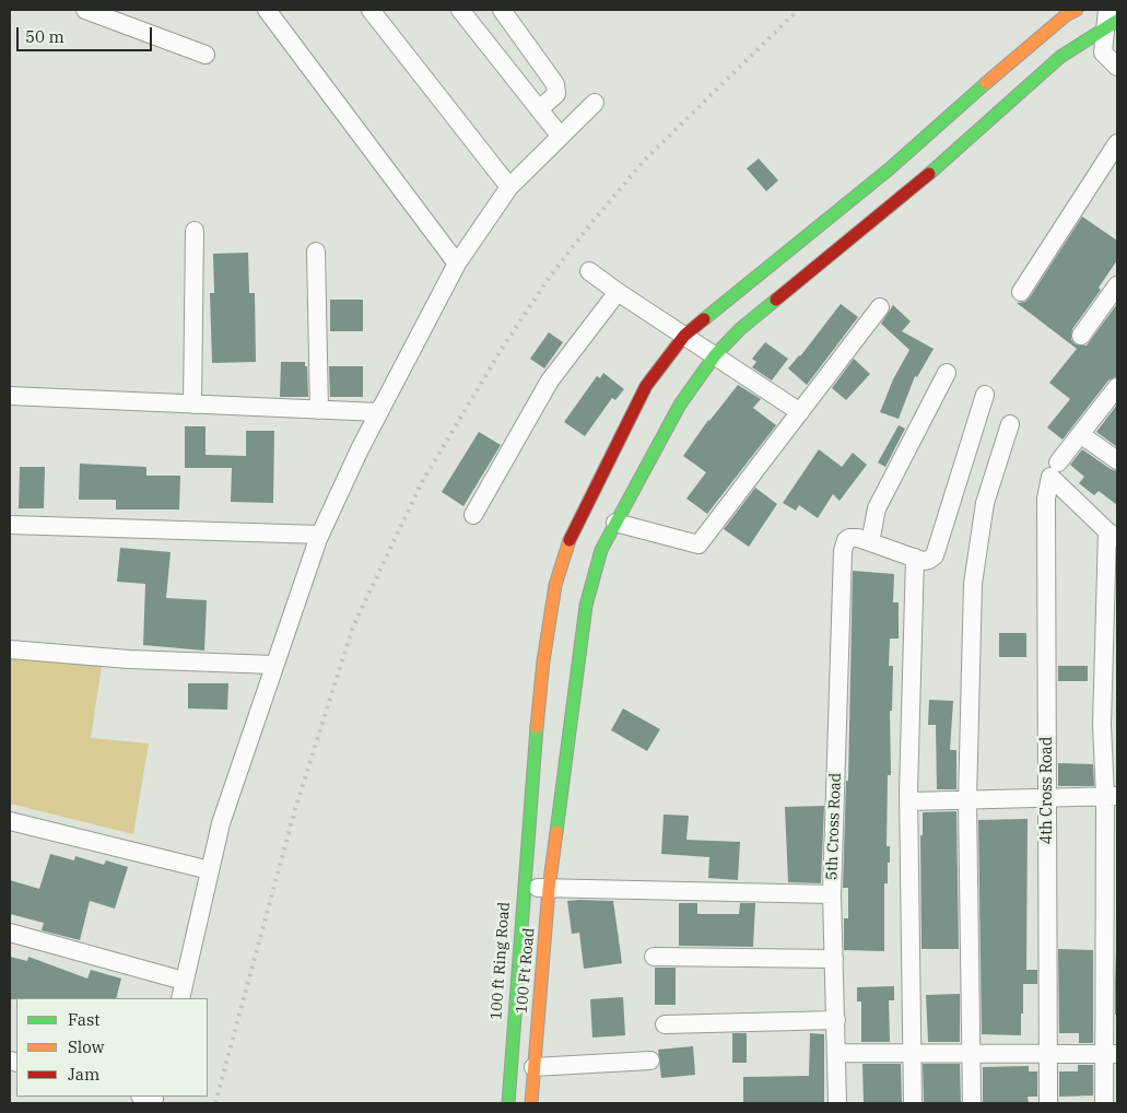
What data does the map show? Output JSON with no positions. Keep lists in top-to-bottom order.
{
  "streets": {
    "main road": ["100 ft Ring Road", "100 Ft Road"],
    "street": ["4th Cross Road", "5th Cross Road"]
  },
  "legend": ["Fast", "Slow", "Jam"],
  "scale_bar": "50 m"
}
